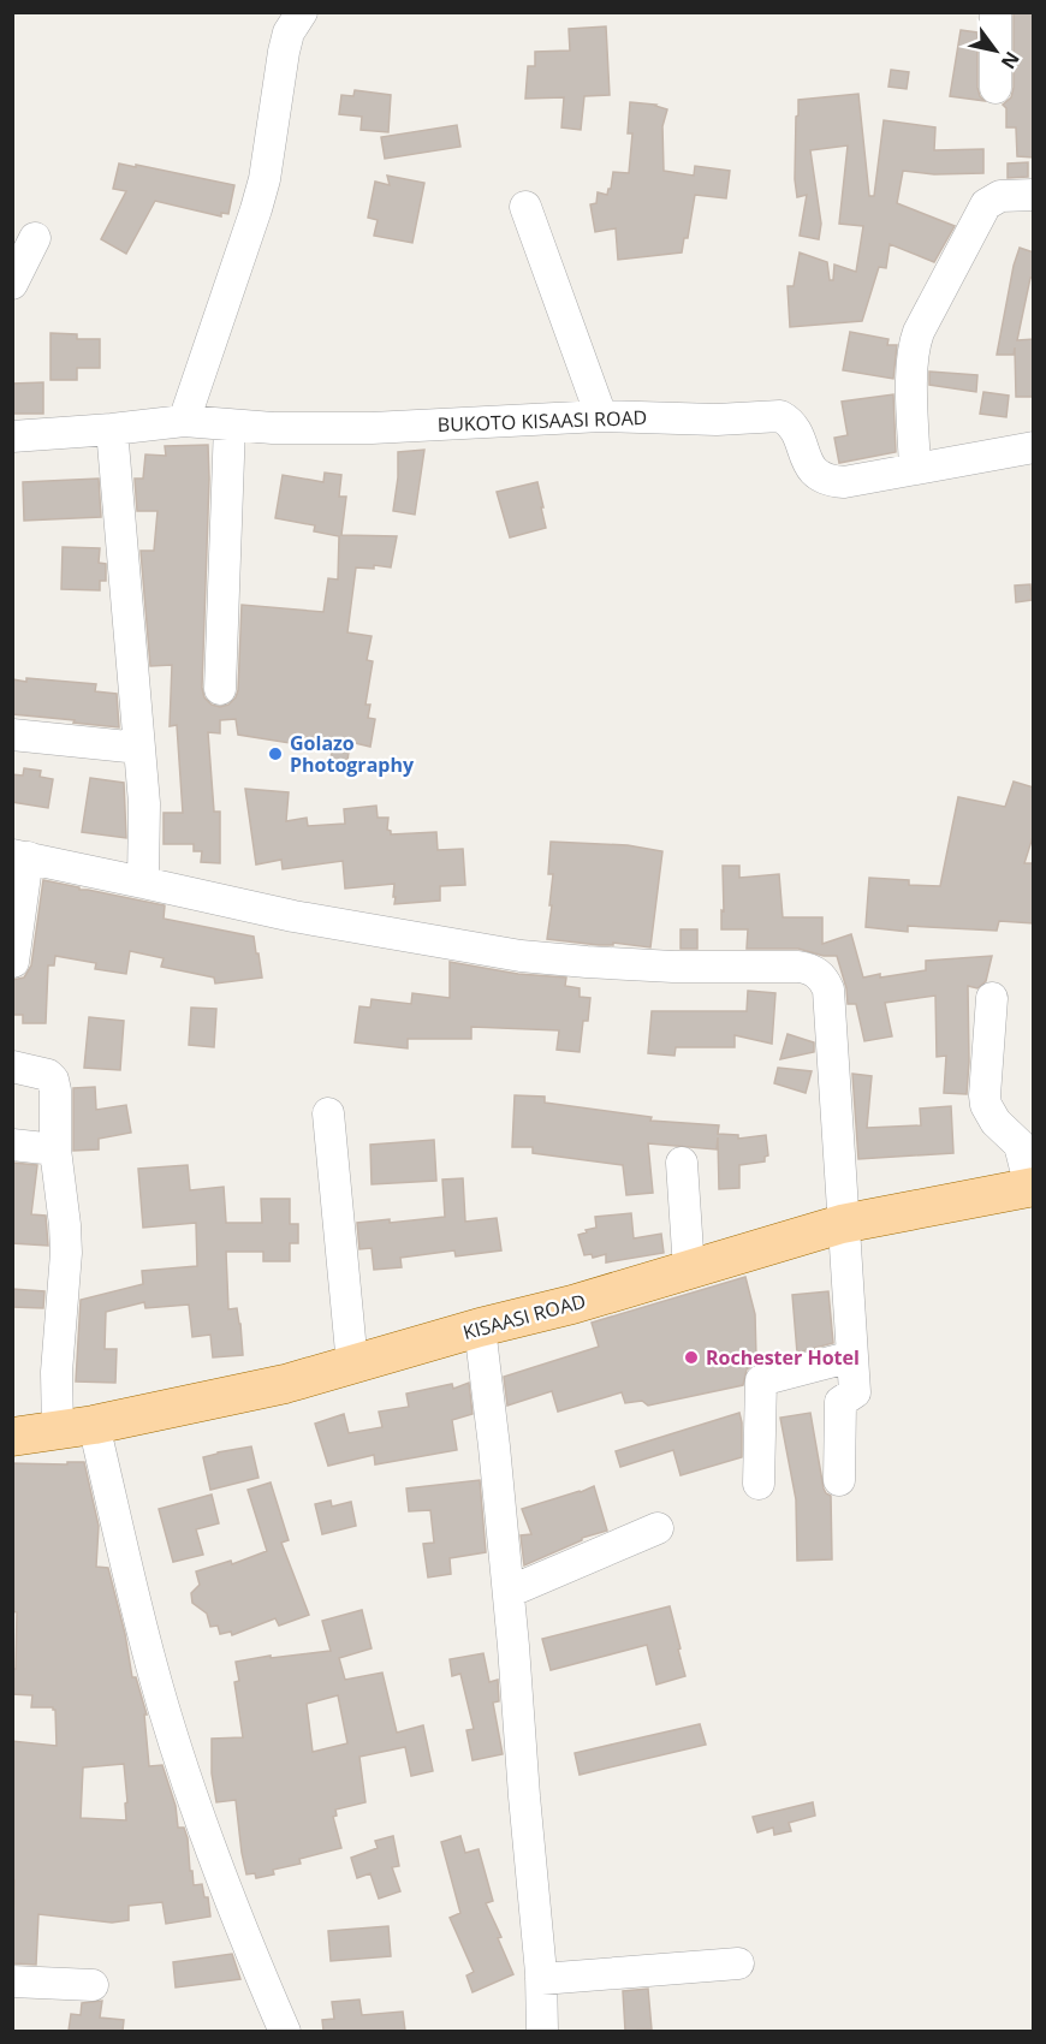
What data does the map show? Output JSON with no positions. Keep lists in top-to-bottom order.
{
  "streets": {
    "main road": ["KISAASI ROAD"],
    "street": ["BUKOTO KISAASI ROAD"]
  },
  "places": ["Golazo Photography", "Rochester Hotel"],
  "north": "bottom right"
}
